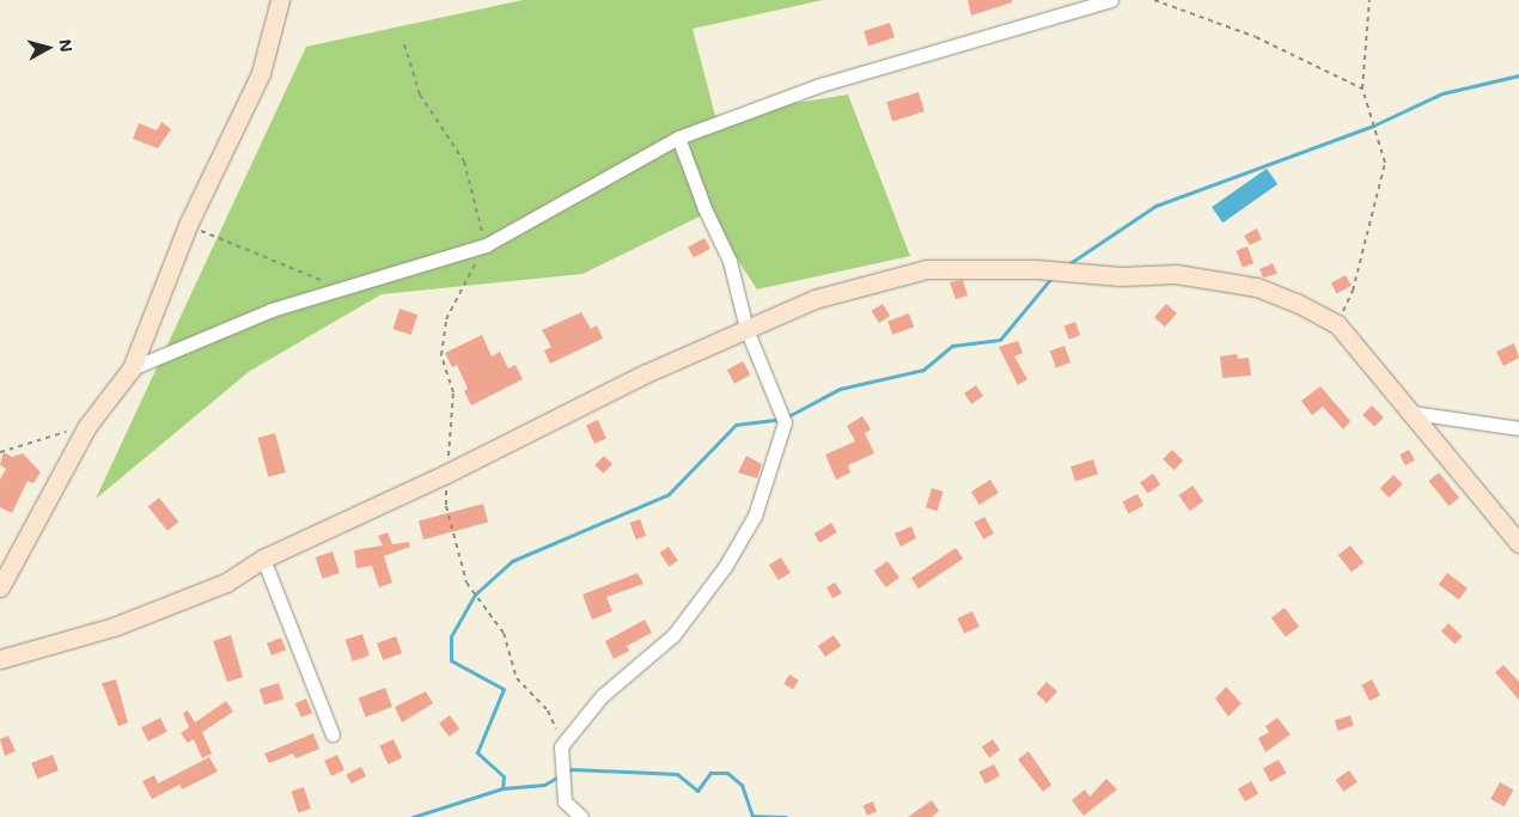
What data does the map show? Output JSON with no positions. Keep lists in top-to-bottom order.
{
  "north": "right"
}
